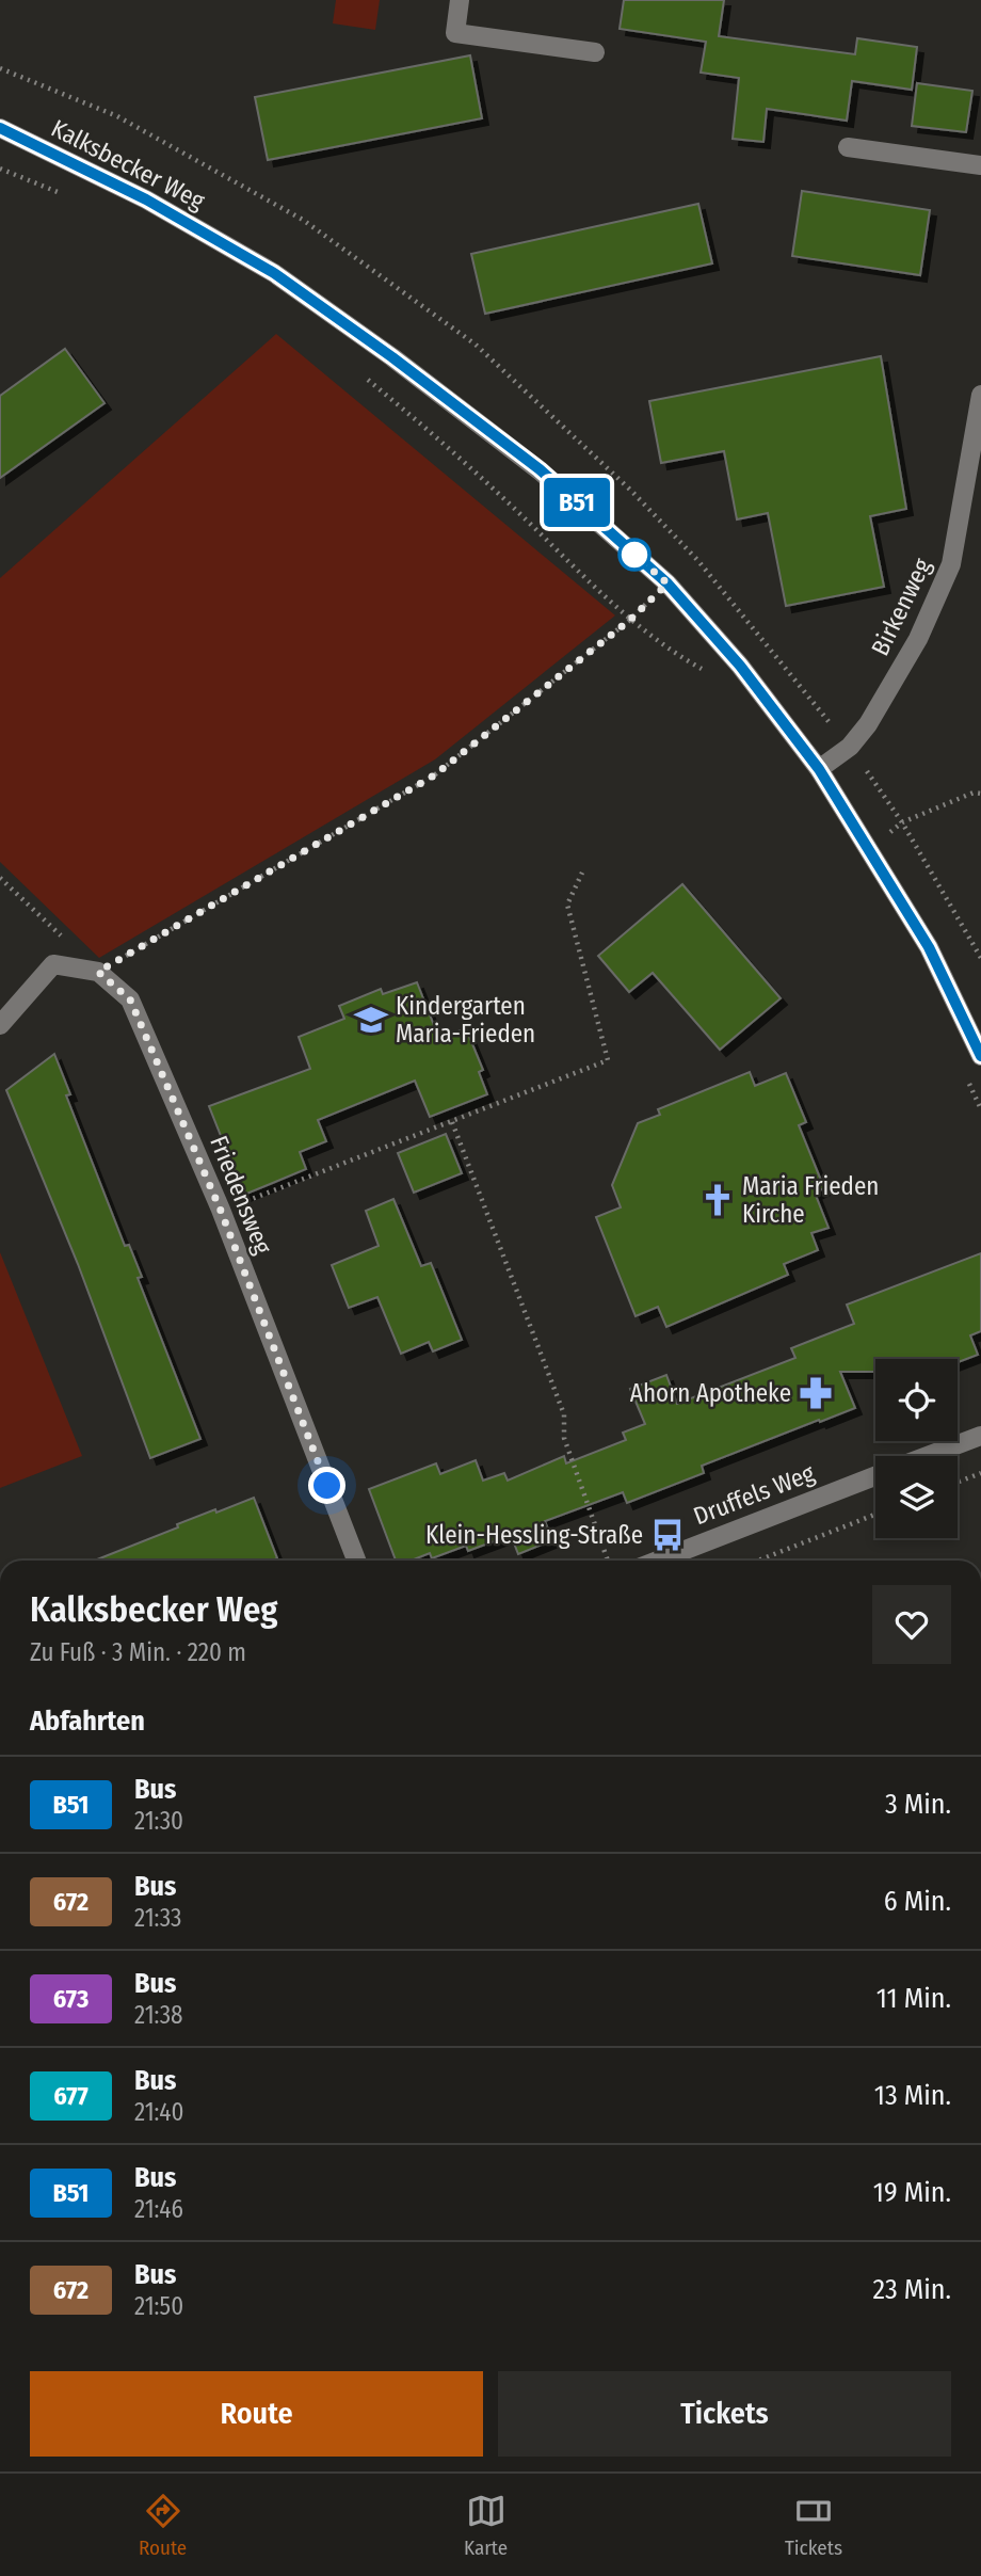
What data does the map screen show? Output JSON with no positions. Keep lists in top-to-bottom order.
{
  "streets": {
    "street": [
      "Kalksbecker Weg",
      "Birkenweg",
      "Friedensweg",
      "Druffels Weg"
    ]
  },
  "crossings": [
    ["Kalksbecker Weg", "Birkenweg"]
  ],
  "places": {
    "school or university": ["Kindergarten Maria-Frieden"],
    "church": ["Maria Frieden Kirche"],
    "pharmacy": ["Ahorn Apotheke"],
    "bus stop": ["Klein-Hessling-Straße"]
  },
  "lines": ["bus line B51"],
  "page": {
    "on_map": "B51",
    "heading": [
      ["Kalksbecker Weg", "Zu Fuß · 3 Min. · 220 m"],
      "Abfahrten"
    ],
    "list": [
      {
        "mark": "B51",
        "name": "Bus",
        "note": "21:30",
        "value": "3 Min."
      },
      {
        "mark": "672",
        "name": "Bus",
        "note": "21:33",
        "value": "6 Min."
      },
      {
        "mark": "673",
        "name": "Bus",
        "note": "21:38",
        "value": "11 Min."
      },
      {
        "mark": "677",
        "name": "Bus",
        "note": "21:40",
        "value": "13 Min."
      },
      {
        "mark": "B51",
        "name": "Bus",
        "note": "21:46",
        "value": "19 Min."
      },
      {
        "mark": "672",
        "name": "Bus",
        "note": "21:50",
        "value": "23 Min."
      }
    ],
    "buttons": ["Route", "Tickets"],
    "tabs": ["Route", "Karte", "Tickets"]
  }
}
